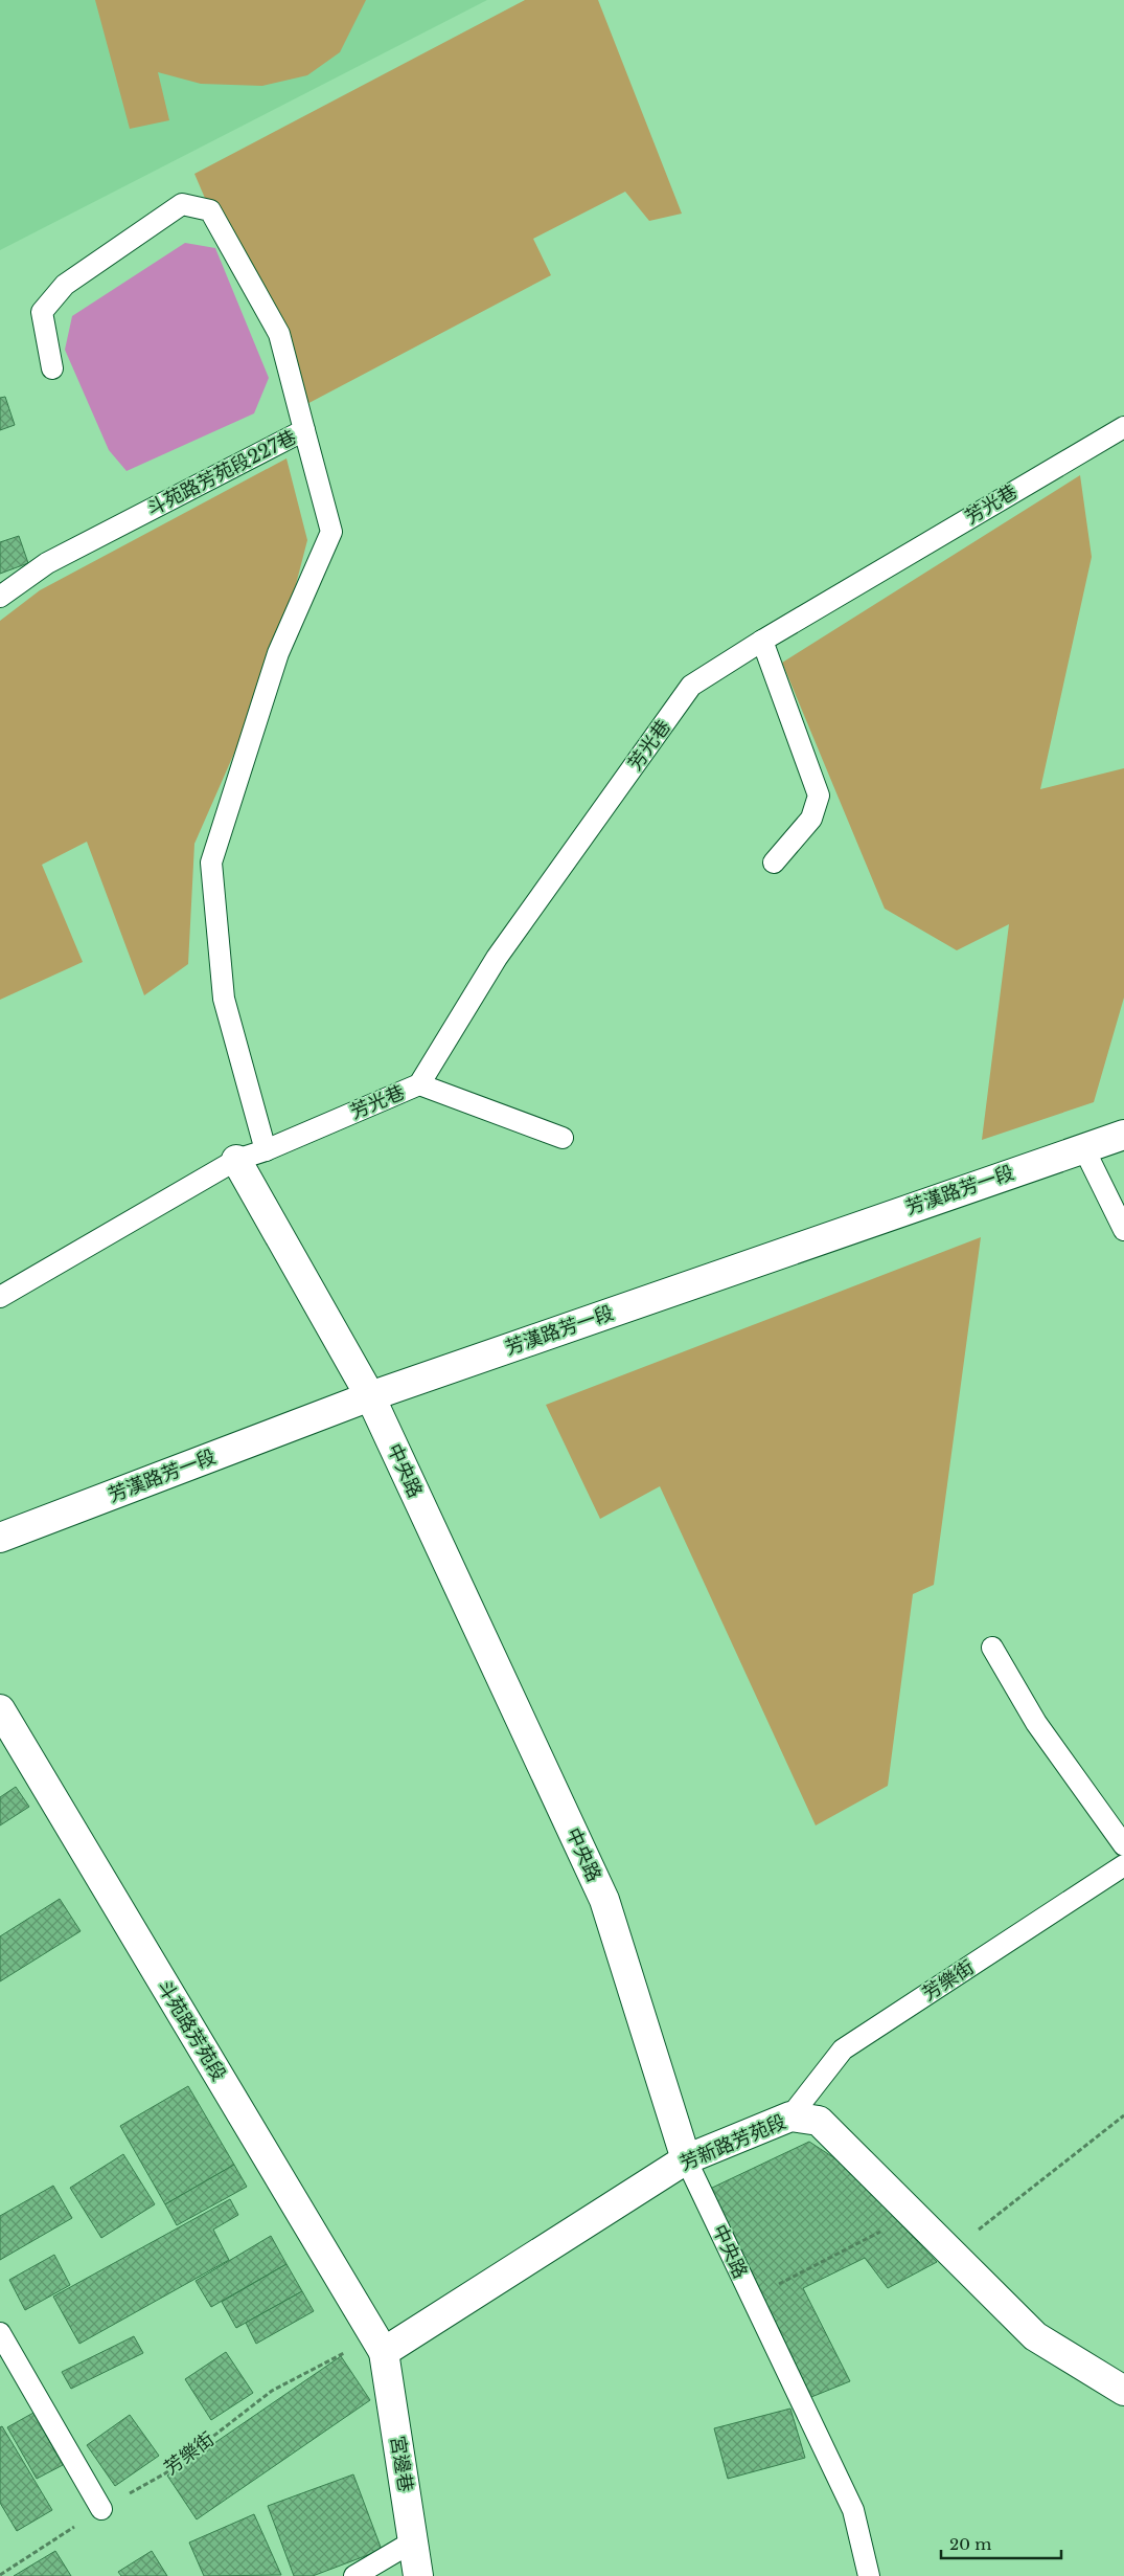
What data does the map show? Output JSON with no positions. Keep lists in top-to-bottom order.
{
  "streets": {
    "street": [
      "芳漢路芳一段",
      "中央路",
      "斗苑路芳苑段",
      "芳新路芳苑段",
      "宮邊巷"
    ],
    "lane": ["斗苑路芳苑段227巷", "芳光巷", "芳樂街"]
  },
  "crossings": [
    ["芳光巷", "中央路"],
    ["芳漢路芳一段", "中央路"],
    ["中央路", "芳新路芳苑段"],
    ["芳樂街", "斗苑路芳苑段"],
    ["芳樂街", "芳新路芳苑段"],
    ["芳樂街", "宮邊巷"],
    ["斗苑路芳苑段", "芳新路芳苑段"],
    ["斗苑路芳苑段", "宮邊巷"],
    ["芳新路芳苑段", "宮邊巷"]
  ],
  "scale_bar": "20 m"
}
